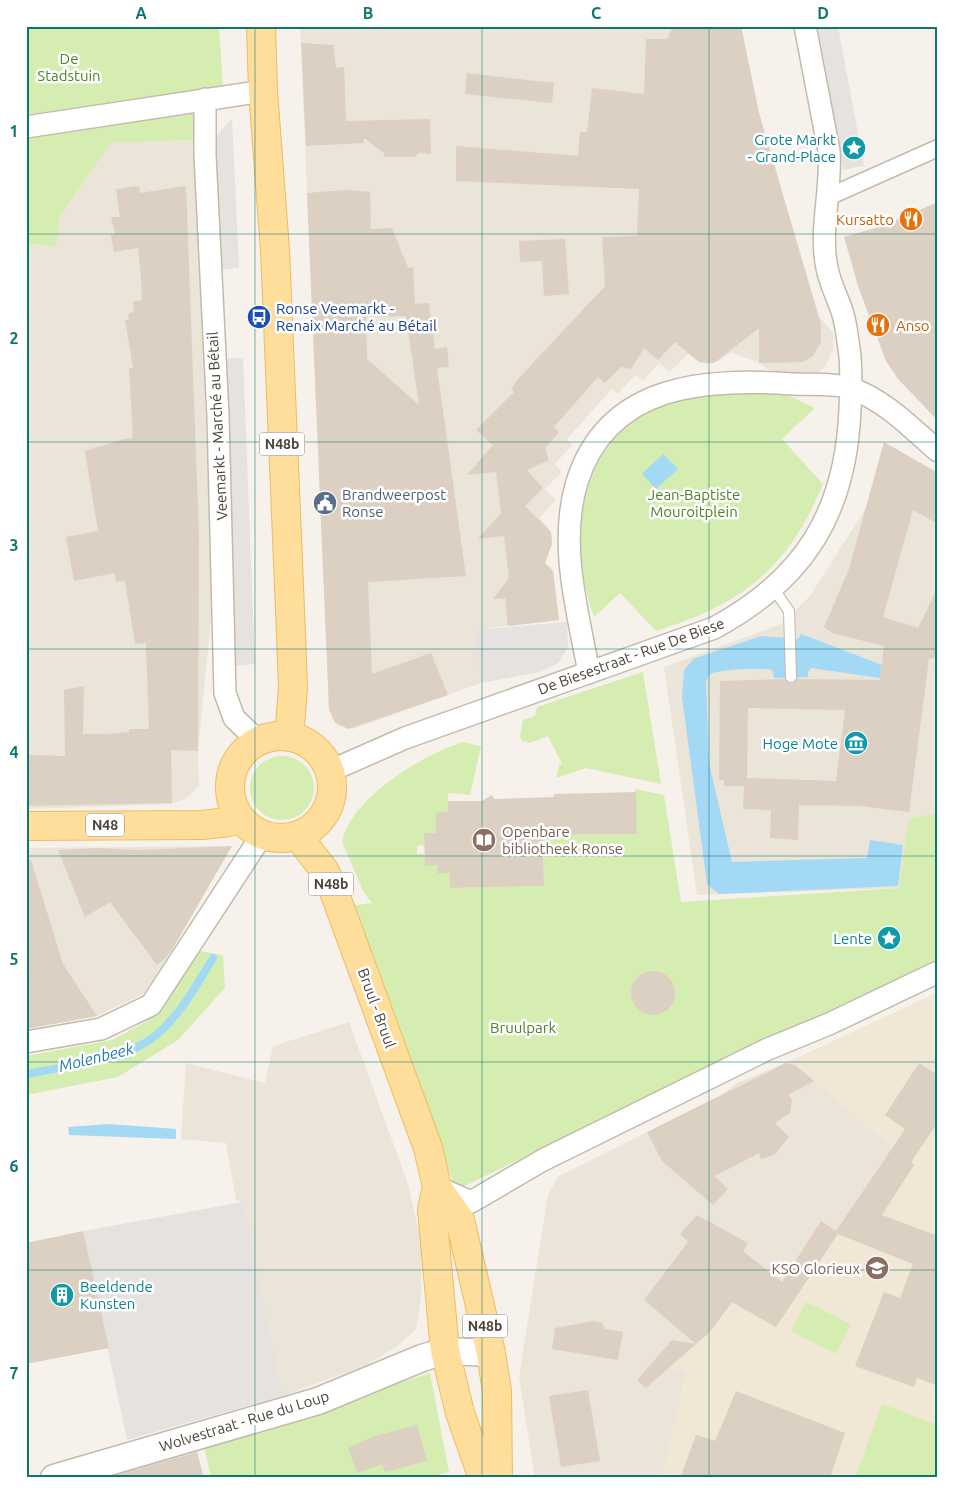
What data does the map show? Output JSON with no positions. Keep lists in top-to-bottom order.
{
  "streets": {
    "main road": ["N48b", "N48", "Bruul - Bruul"],
    "street": ["Veemarkt - Marché au Bétail", "De Biesestraat - Rue De Biese", "Wolvestraat - Rue du Loup"]
  },
  "crossings": [
    ["Veemarkt - Marché au Bétail", "N48b"],
    ["Veemarkt - Marché au Bétail", "De Biesestraat - Rue De Biese"],
    ["Veemarkt - Marché au Bétail", "N48"],
    ["Veemarkt - Marché au Bétail", "Bruul - Bruul"],
    ["N48b", "De Biesestraat - Rue De Biese"],
    ["N48b", "N48"],
    ["N48b", "Bruul - Bruul"],
    ["N48b", "Wolvestraat - Rue du Loup"],
    ["De Biesestraat - Rue De Biese", "N48"],
    ["De Biesestraat - Rue De Biese", "Bruul - Bruul"],
    ["N48", "Bruul - Bruul"]
  ],
  "water": ["Molenbeek"],
  "parks": ["De Stadstuin", "Jean-Baptiste Mouroitplein", "Bruulpark"],
  "places": {
    "place": ["Grote Markt - Grand-Place", "Lente"],
    "restaurant": ["Kursatto", "Anso"],
    "bus stop": ["Ronse Veemarkt - Renaix Marché au Bétail"],
    "public building": ["Brandweerpost Ronse"],
    "museum": ["Hoge Mote"],
    "library": ["Openbare bibliotheek Ronse"],
    "school or university": ["KSO Glorieux"],
    "building": ["Beeldende Kunsten"]
  },
  "grid": {
    "columns": [
      "A",
      "B",
      "C",
      "D"
    ],
    "rows": [
      "1",
      "2",
      "3",
      "4",
      "5",
      "6",
      "7"
    ]
  }
}
